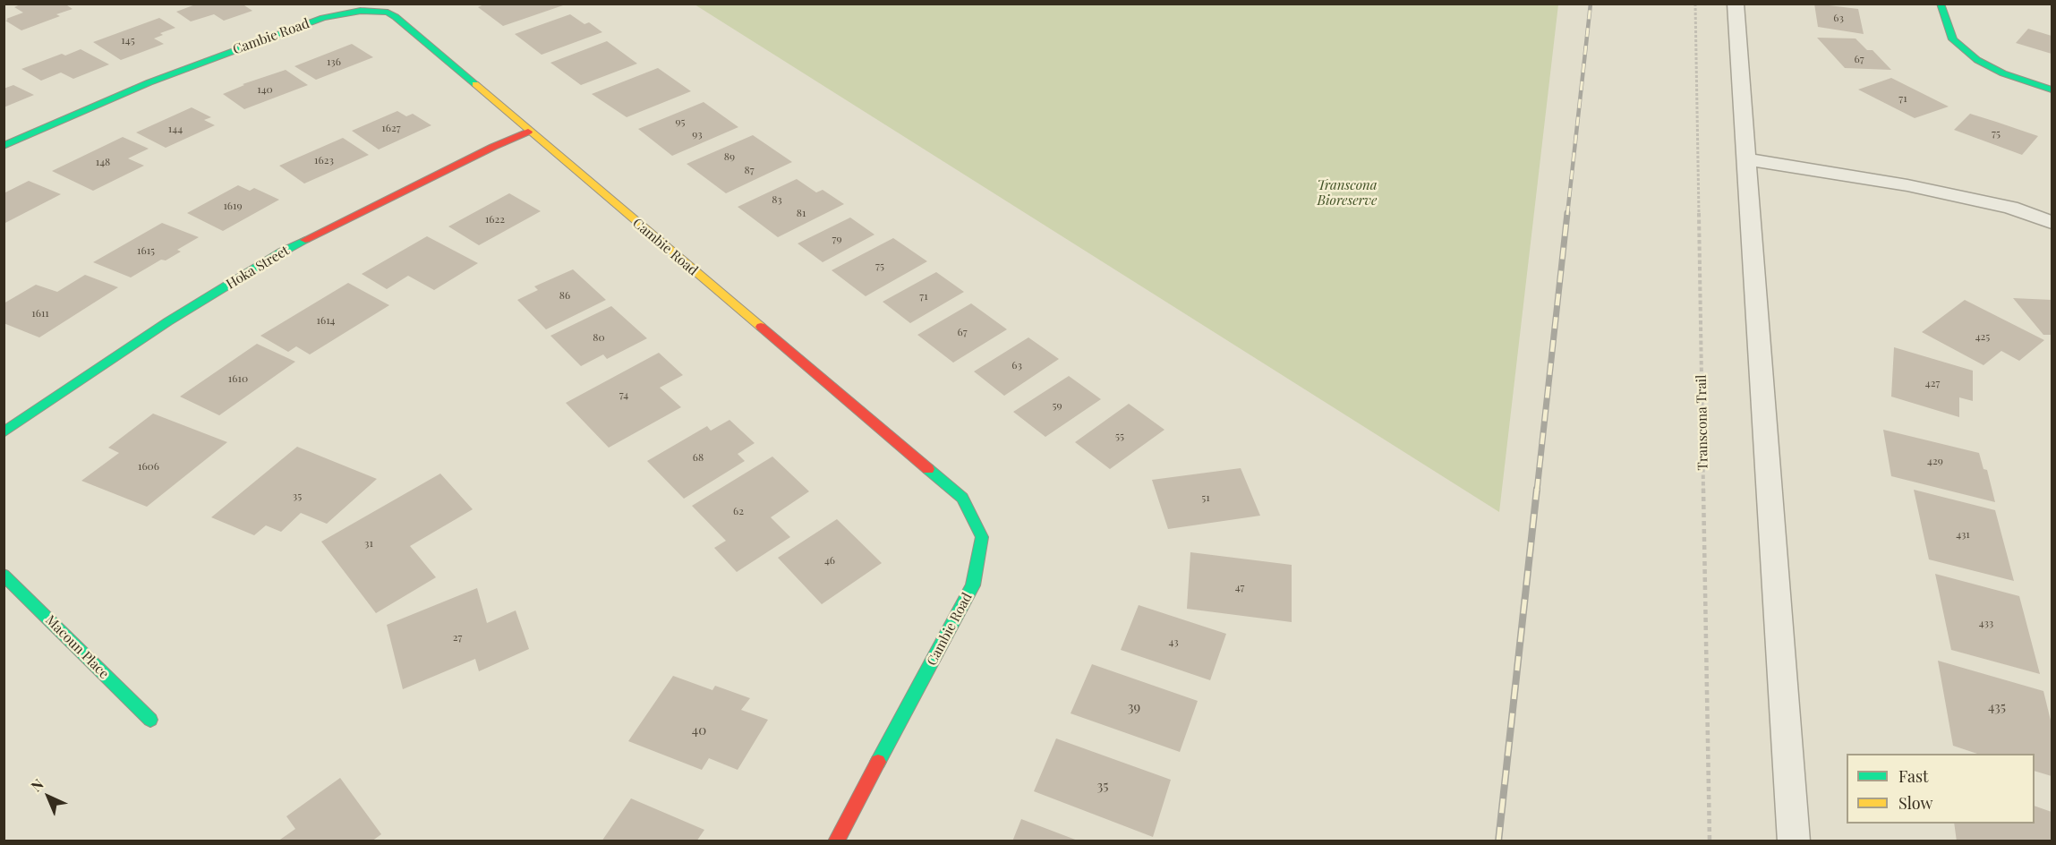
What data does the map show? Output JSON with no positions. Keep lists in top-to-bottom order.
{
  "streets": {
    "street": ["Cambie Road", "Hoka Street", "Macoun Place"],
    "path": ["Transcona Trail"]
  },
  "crossings": [
    ["Cambie Road", "Hoka Street"]
  ],
  "parks": ["Transcona Bioreserve"],
  "house_numbers": [
    "63",
    "145",
    "67",
    "136",
    "140",
    "71",
    "95",
    "1627",
    "144",
    "75",
    "93",
    "89",
    "1623",
    "148",
    "87",
    "83",
    "1619",
    "81",
    "1622",
    "79",
    "1615",
    "75",
    "86",
    "71",
    "1611",
    "1614",
    "67",
    "425",
    "80",
    "63",
    "1610",
    "427",
    "74",
    "59",
    "55",
    "68",
    "429",
    "1606",
    "35",
    "51",
    "62",
    "431",
    "31",
    "46",
    "47",
    "433",
    "27",
    "43",
    "39",
    "435",
    "40",
    "35"
  ],
  "legend": ["Fast", "Slow"],
  "north": "top left"
}
